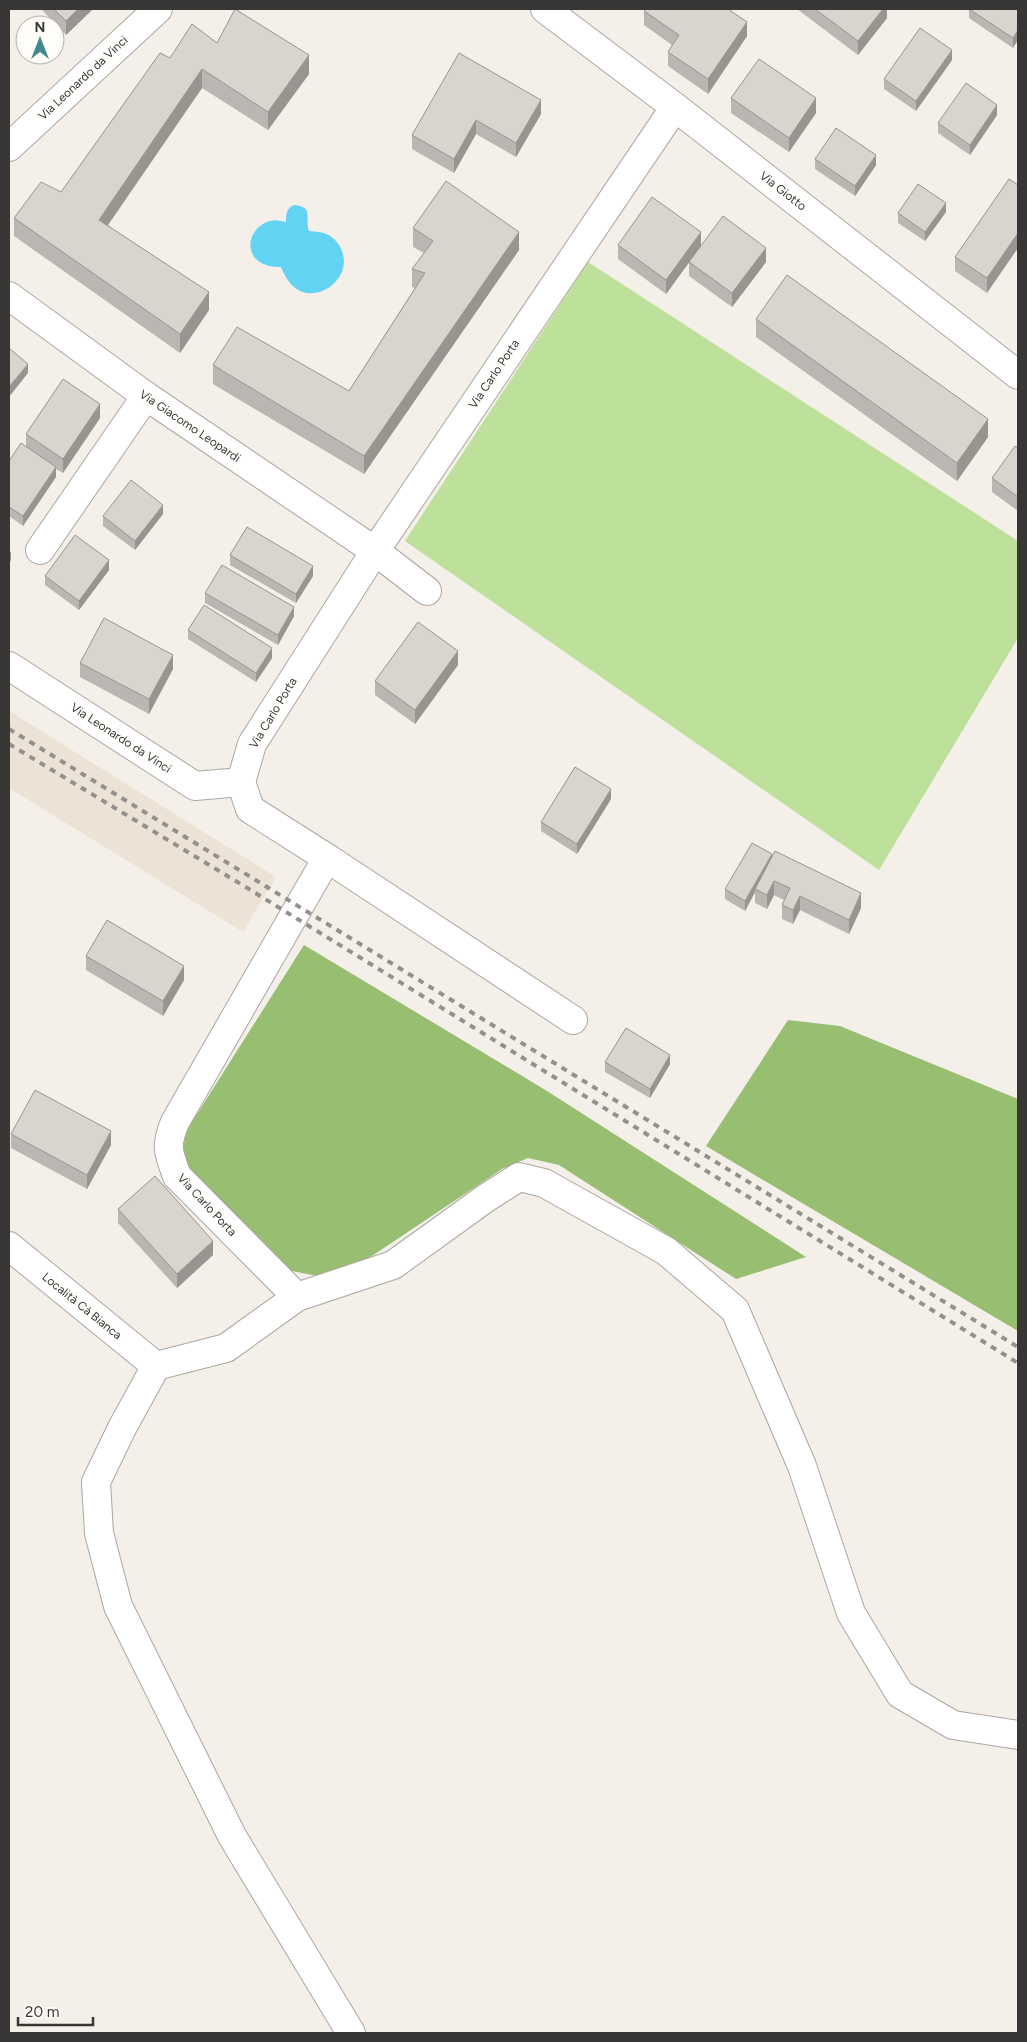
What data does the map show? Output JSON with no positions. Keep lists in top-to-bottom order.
{
  "streets": {
    "street": [
      "Via Leonardo da Vinci",
      "Via Giotto",
      "Via Carlo Porta",
      "Via Giacomo Leopardi",
      "Località Cà Bianca"
    ]
  },
  "crossings": [
    ["Via Leonardo da Vinci", "Via Carlo Porta"],
    ["Via Giotto", "Via Carlo Porta"],
    ["Via Carlo Porta", "Via Giacomo Leopardi"]
  ],
  "scale_bar": "20 m",
  "north": "top"
}
